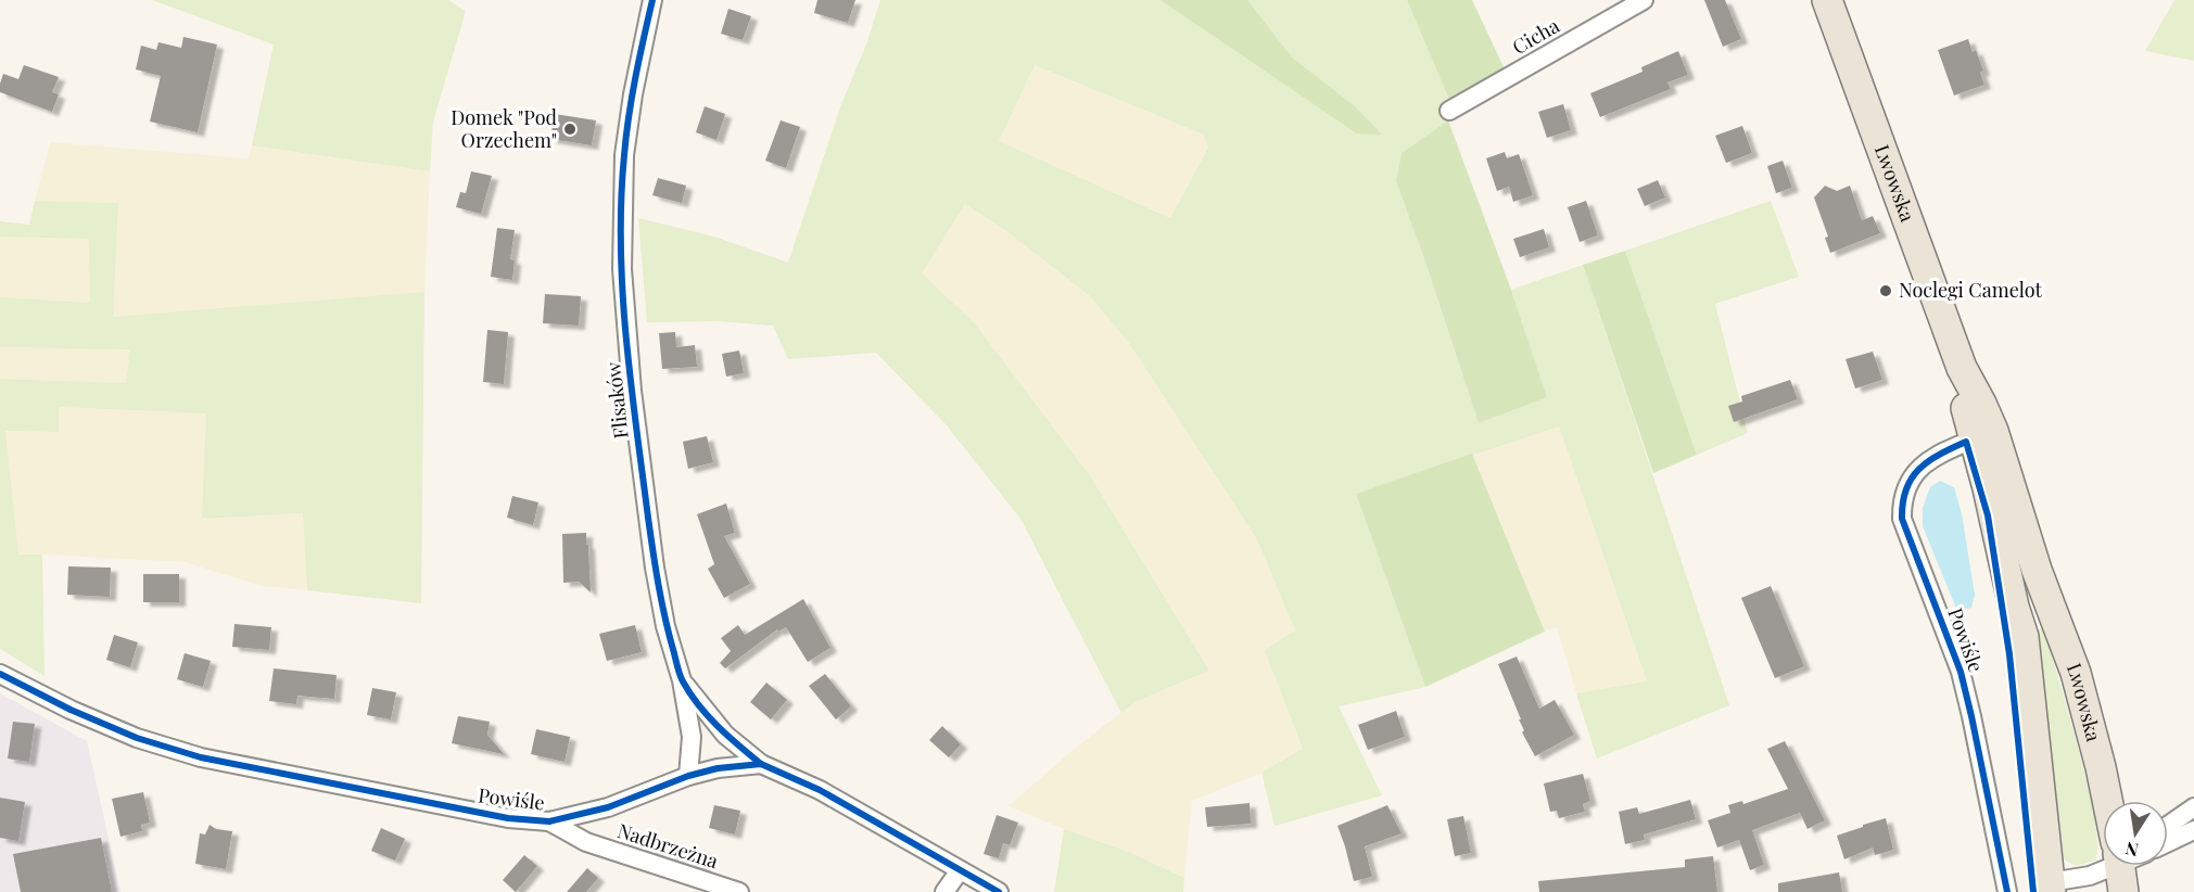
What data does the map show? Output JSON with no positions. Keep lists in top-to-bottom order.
{
  "streets": {
    "main road": ["Lwowska"],
    "street": [
      "Cicha",
      "Flisaków",
      "Powiśle",
      "Nadbrzeżna"
    ]
  },
  "crossings": [
    ["Lwowska", "Powiśle"],
    ["Flisaków", "Powiśle"],
    ["Powiśle", "Nadbrzeżna"]
  ],
  "places": ["Domek \"Pod Orzechem\"", "Noclegi Camelot"],
  "north": "bottom"
}
